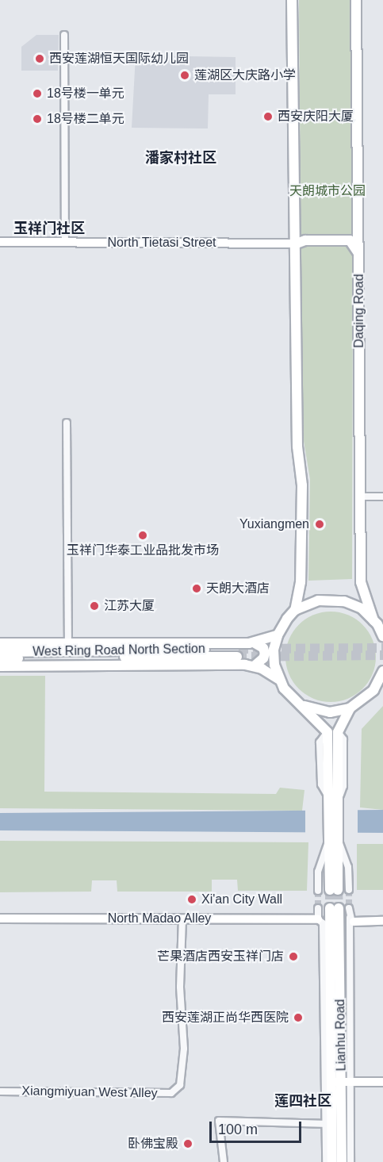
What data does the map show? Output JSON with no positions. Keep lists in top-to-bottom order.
{
  "streets": {
    "main road": ["Daqing Road", "West Ring Road North Section", "Lianhu Road"],
    "street": ["North Tietasi Street", "North Madao Alley", "Xiangmiyuan West Alley"]
  },
  "crossings": [
    ["North Madao Alley", "Xiangmiyuan West Alley"]
  ],
  "districts": ["潘家村社区", "玉祥门社区", "莲四社区"],
  "parks": ["天朗城市公园"],
  "places": [
    "西安莲湖恒天国际幼儿园",
    "莲湖区大庆路小学",
    "18号楼一单元",
    "西安庆阳大厦",
    "18号楼二单元",
    "Yuxiangmen",
    "玉祥门华泰工业品批发市场",
    "天朗大酒店",
    "江苏大厦",
    "Xi'an City Wall",
    "芒果酒店西安玉祥门店",
    "西安莲湖正尚华西医院",
    "卧佛宝殿"
  ],
  "scale_bar": "100 m"
}
